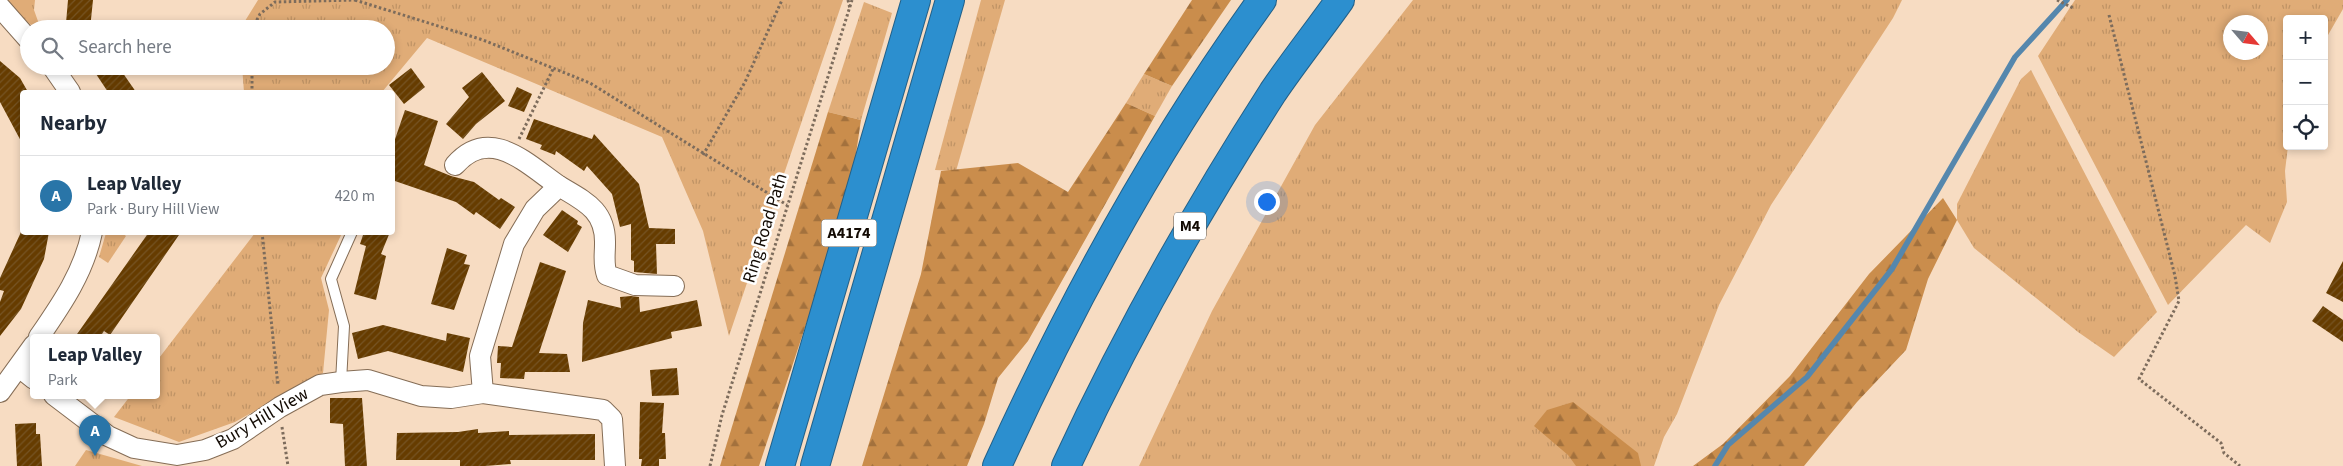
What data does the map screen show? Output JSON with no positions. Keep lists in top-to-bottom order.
{
  "streets": {
    "highway": ["M4", "A4174"],
    "street": ["Bury Hill View"],
    "path": ["Ring Road Path"]
  },
  "north": "bottom right",
  "page": {
    "map_buttons": ["+", "−"],
    "search": "Search here",
    "heading": "Nearby",
    "list": [
      {
        "mark": "A",
        "name": "Leap Valley",
        "note": "Park · Bury Hill View",
        "value": "420 m"
      }
    ],
    "popup": ["Leap Valley", "Park"],
    "pins": "A"
  }
}
